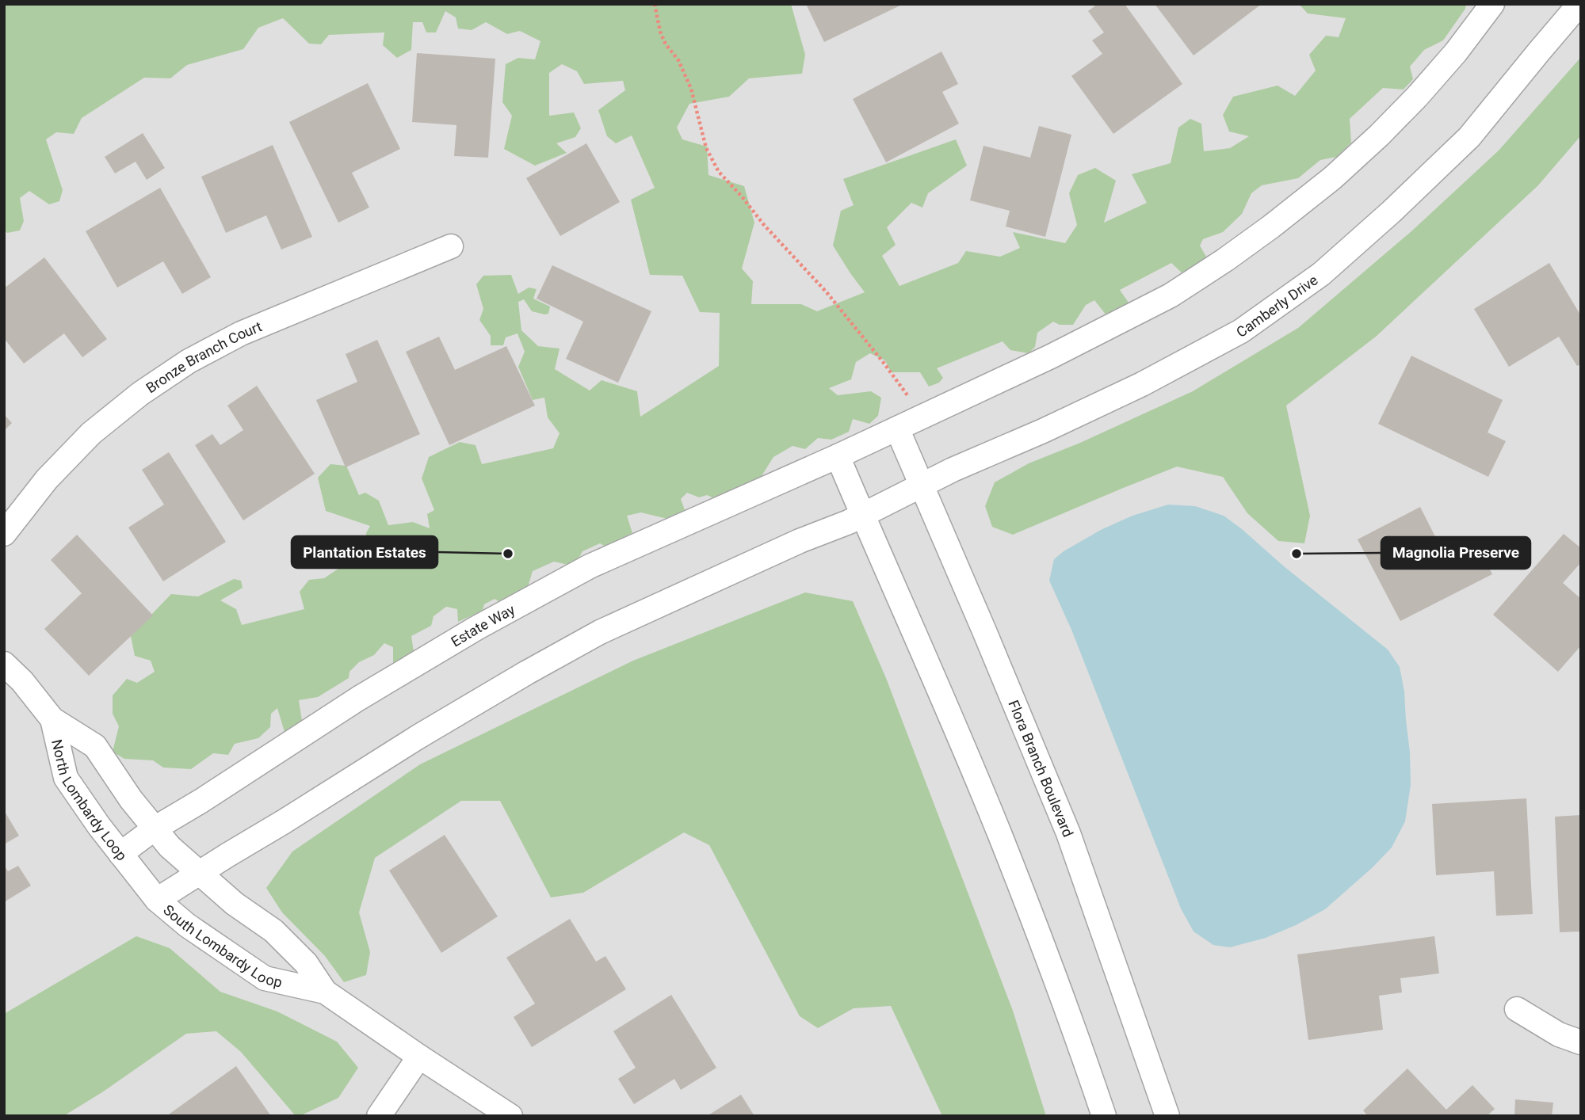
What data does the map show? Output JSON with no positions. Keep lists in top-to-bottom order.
{
  "streets": {
    "street": [
      "Camberly Drive",
      "Bronze Branch Court",
      "Estate Way",
      "Flora Branch Boulevard",
      "North Lombardy Loop",
      "South Lombardy Loop"
    ]
  },
  "crossings": [
    ["Camberly Drive", "Flora Branch Boulevard"],
    ["Estate Way", "Flora Branch Boulevard"],
    ["Estate Way", "North Lombardy Loop"],
    ["North Lombardy Loop", "South Lombardy Loop"]
  ],
  "places": ["Plantation Estates", "Magnolia Preserve"]
}
